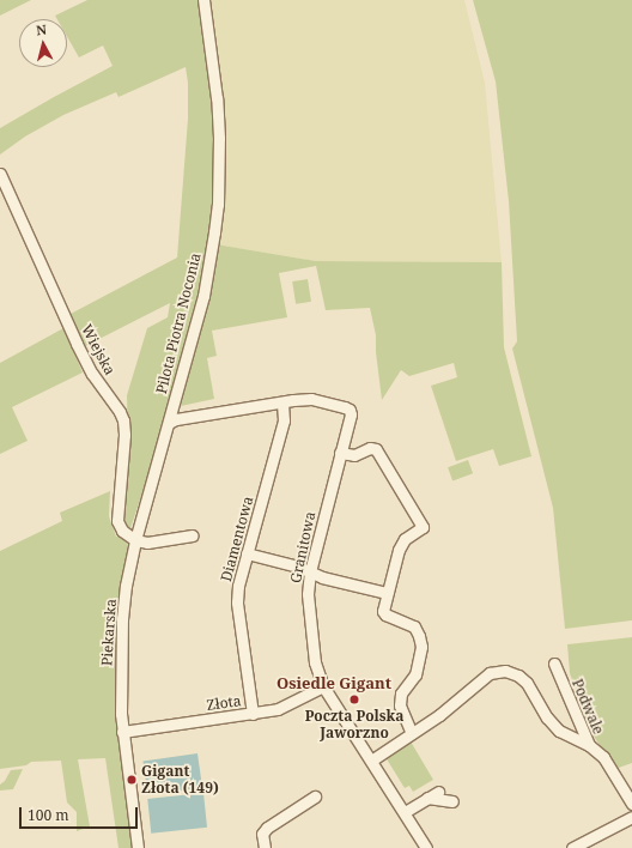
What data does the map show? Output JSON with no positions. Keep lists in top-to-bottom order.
{
  "streets": {
    "street": [
      "Pilota Piotra Noconia",
      "Wiejska",
      "Diamentowa",
      "Granitowa",
      "Piekarska",
      "Złota",
      "Podwale"
    ]
  },
  "crossings": [
    ["Pilota Piotra Noconia", "Granitowa"],
    ["Pilota Piotra Noconia", "Piekarska"],
    ["Wiejska", "Piekarska"],
    ["Diamentowa", "Granitowa"],
    ["Diamentowa", "Złota"],
    ["Granitowa", "Piekarska"],
    ["Granitowa", "Złota"],
    ["Piekarska", "Złota"]
  ],
  "districts": ["Osiedle Gigant"],
  "places": ["Poczta Polska Jaworzno", "Gigant Złota (149)"],
  "scale_bar": "100 m",
  "north": "top"
}
